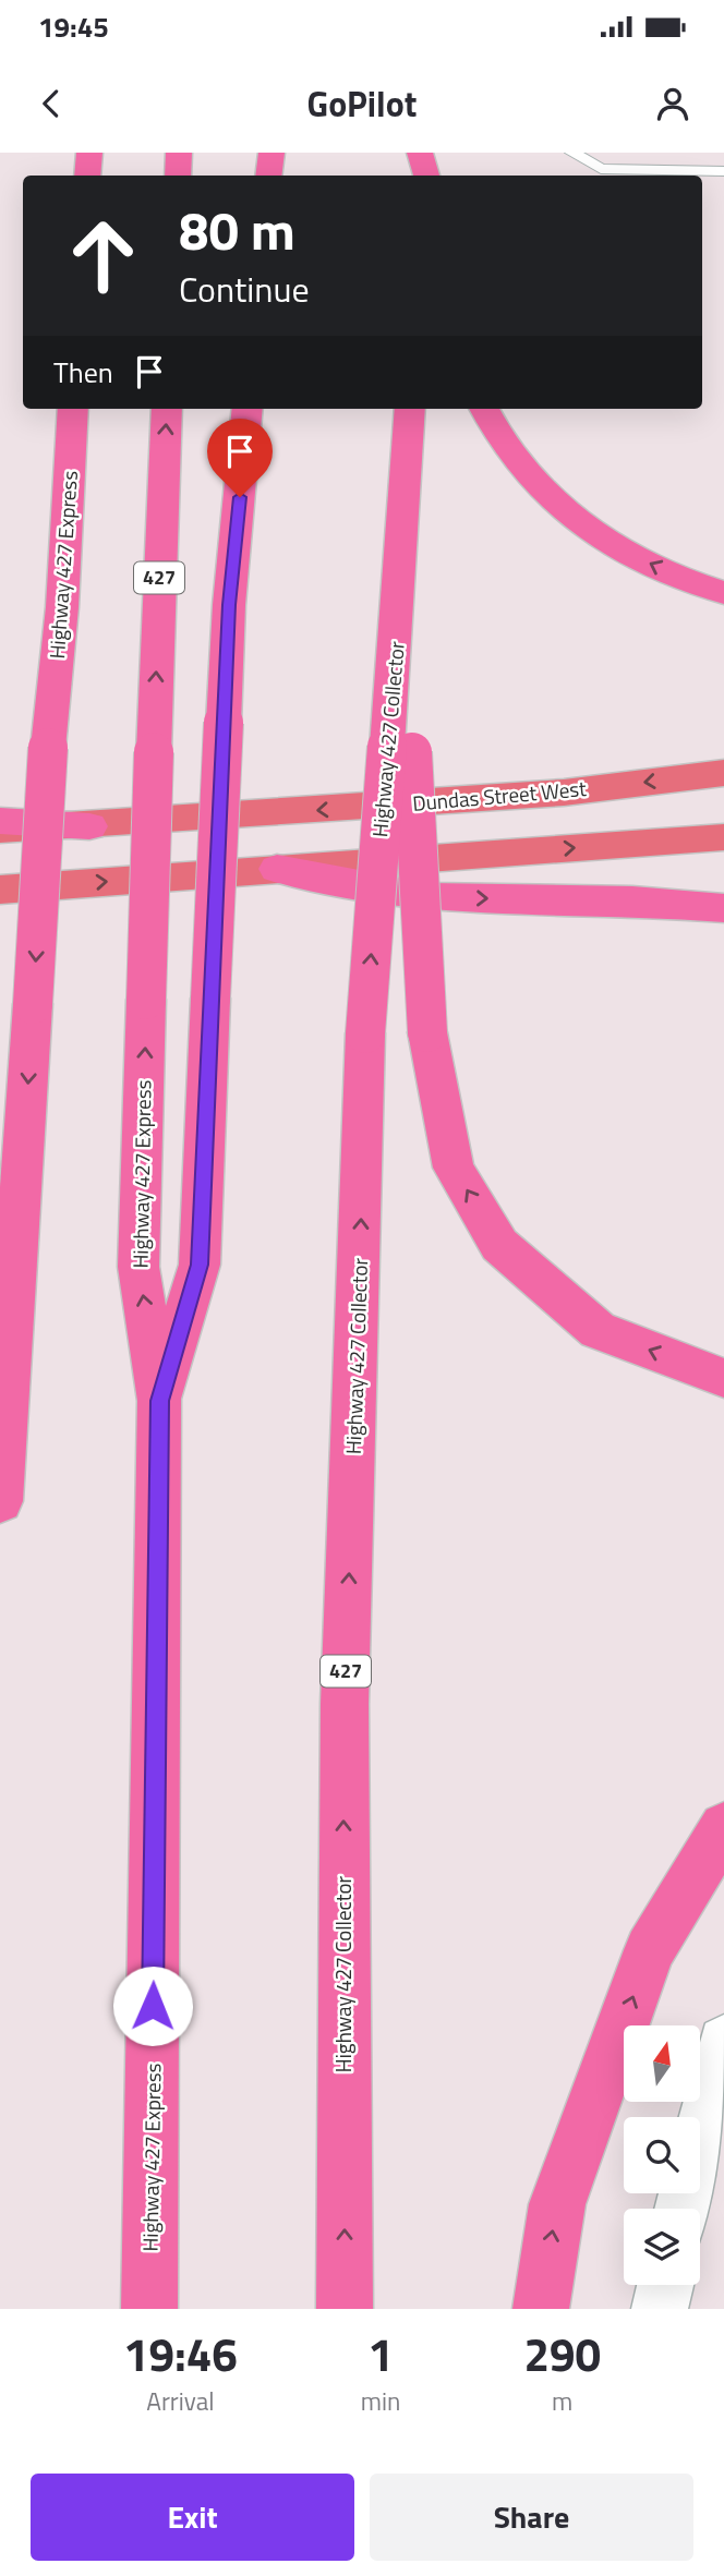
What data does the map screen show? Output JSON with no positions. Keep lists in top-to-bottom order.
{
  "streets": {
    "highway": ["Highway 427 Express", "427", "Highway 427 Collector"],
    "main road": ["Dundas Street West"]
  },
  "north": "top",
  "page": {
    "status": "19:45",
    "header": "GoPilot",
    "turn": ["80 m", "Continue"],
    "then": "Then",
    "eta": [
      "19:46",
      "Arrival",
      "1",
      "min",
      "290",
      "m"
    ],
    "buttons": ["Exit", "Share"]
  }
}
